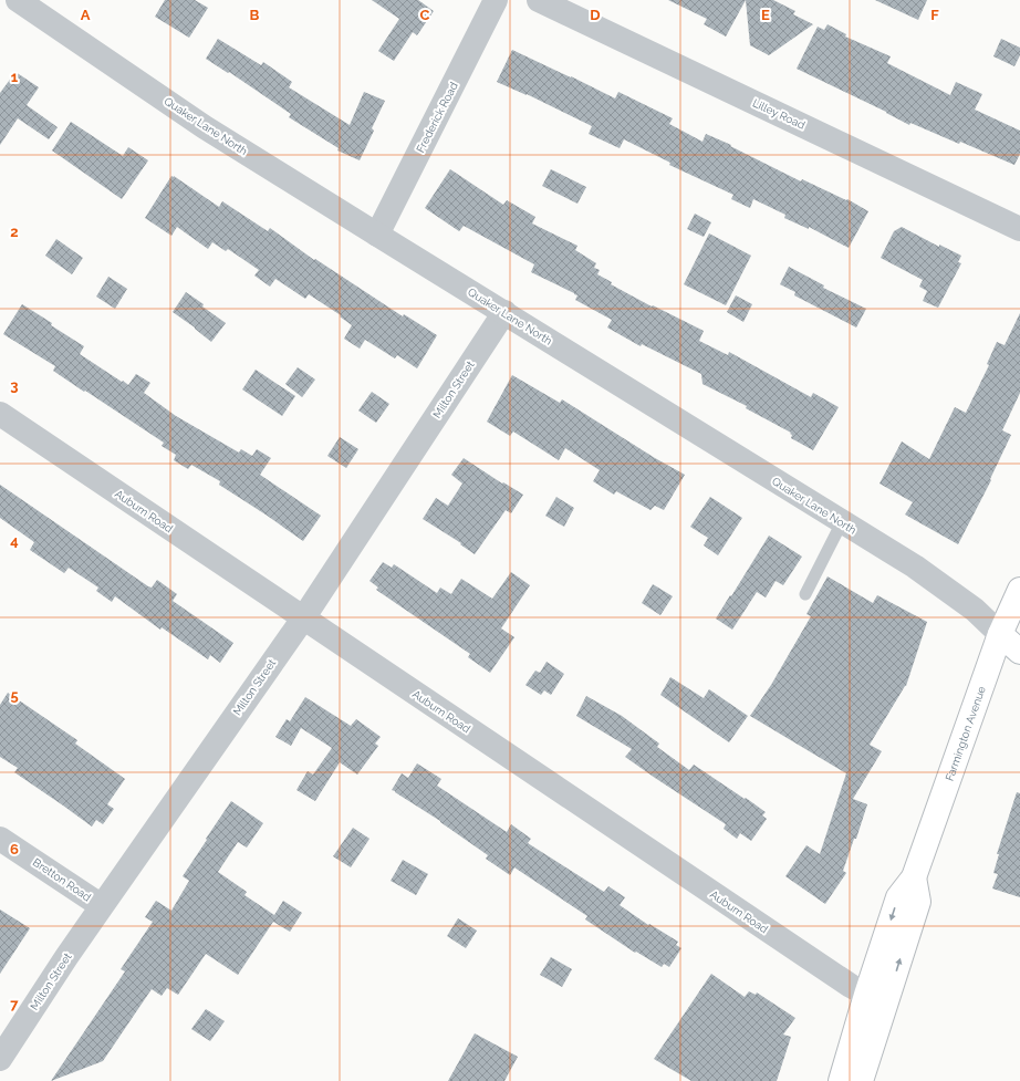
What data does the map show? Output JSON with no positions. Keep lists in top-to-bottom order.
{
  "streets": {
    "main road": ["Farmington Avenue"],
    "street": [
      "Lilley Road",
      "Frederick Road",
      "Quaker Lane North",
      "Milton Street",
      "Auburn Road",
      "Bretton Road"
    ]
  },
  "crossings": [
    ["Frederick Road", "Quaker Lane North"],
    ["Quaker Lane North", "Milton Street"],
    ["Quaker Lane North", "Farmington Avenue"],
    ["Milton Street", "Auburn Road"],
    ["Milton Street", "Bretton Road"],
    ["Auburn Road", "Farmington Avenue"]
  ],
  "grid": {
    "columns": [
      "A",
      "B",
      "C",
      "D",
      "E",
      "F"
    ],
    "rows": [
      "1",
      "2",
      "3",
      "4",
      "5",
      "6",
      "7"
    ]
  }
}
